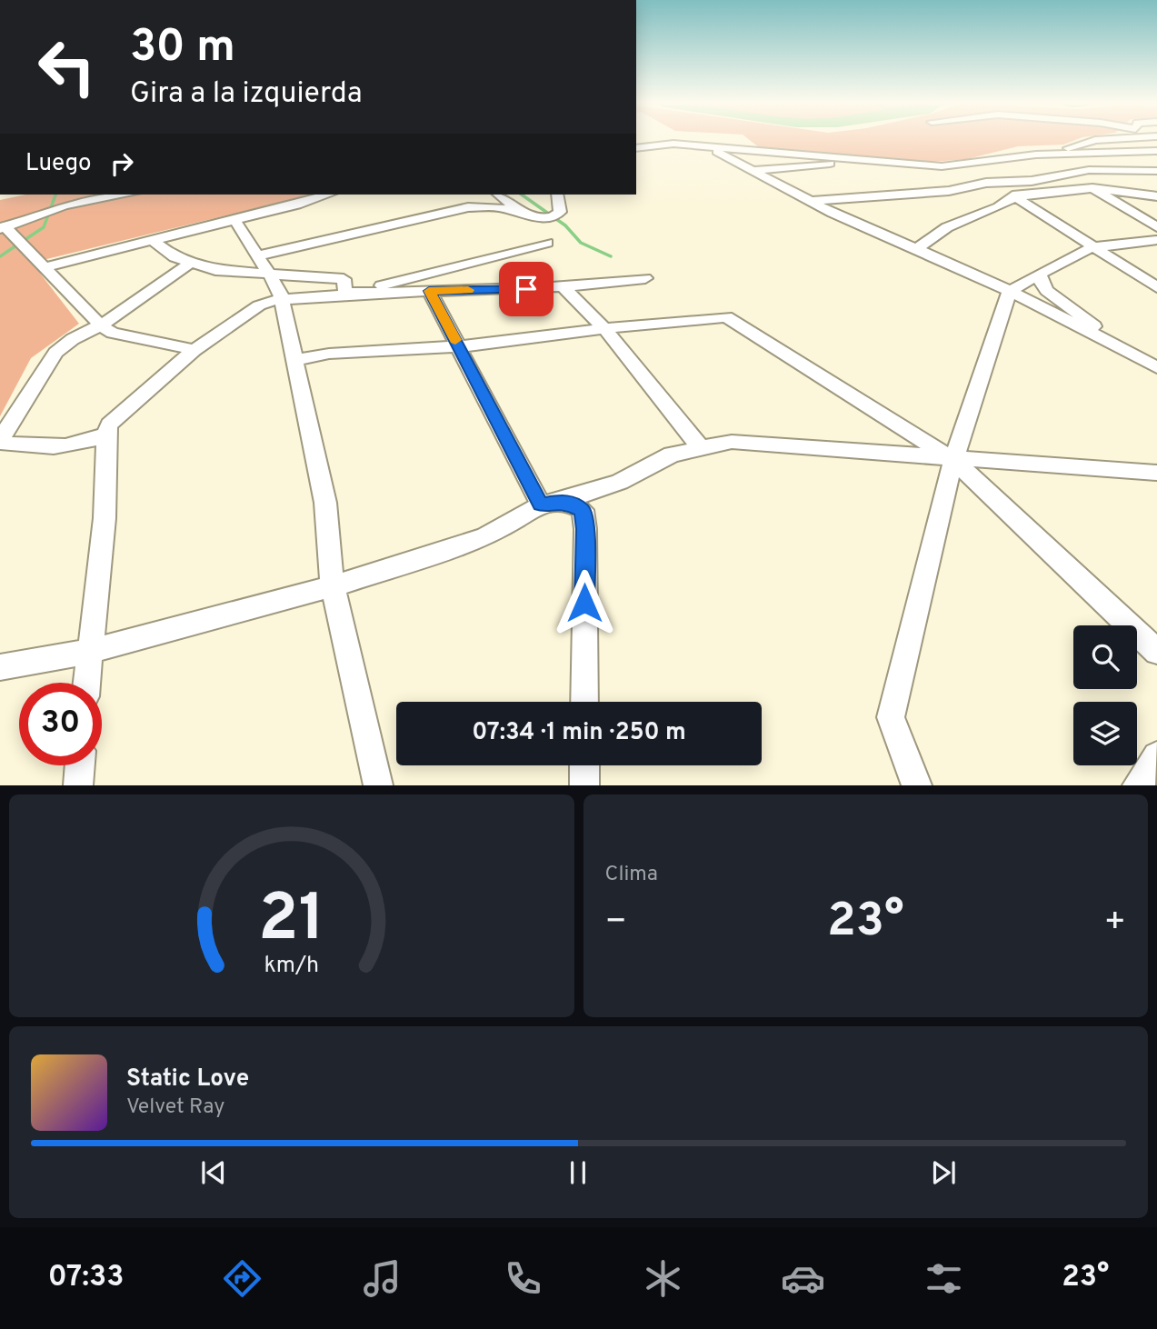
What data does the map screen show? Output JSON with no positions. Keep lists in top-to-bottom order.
{
  "page": {
    "turn": ["30 m", "Gira a la izquierda"],
    "then": "Luego",
    "limit": "30",
    "trip": "07:34 · 1 min · 250 m",
    "tile": "Clima",
    "heat": ["−", "23°", "+"],
    "song": ["Static Love", "Velvet Ray"],
    "tabs": ["07:33", "23°"],
    "gauge": ["21", "km/h"]
  }
}
